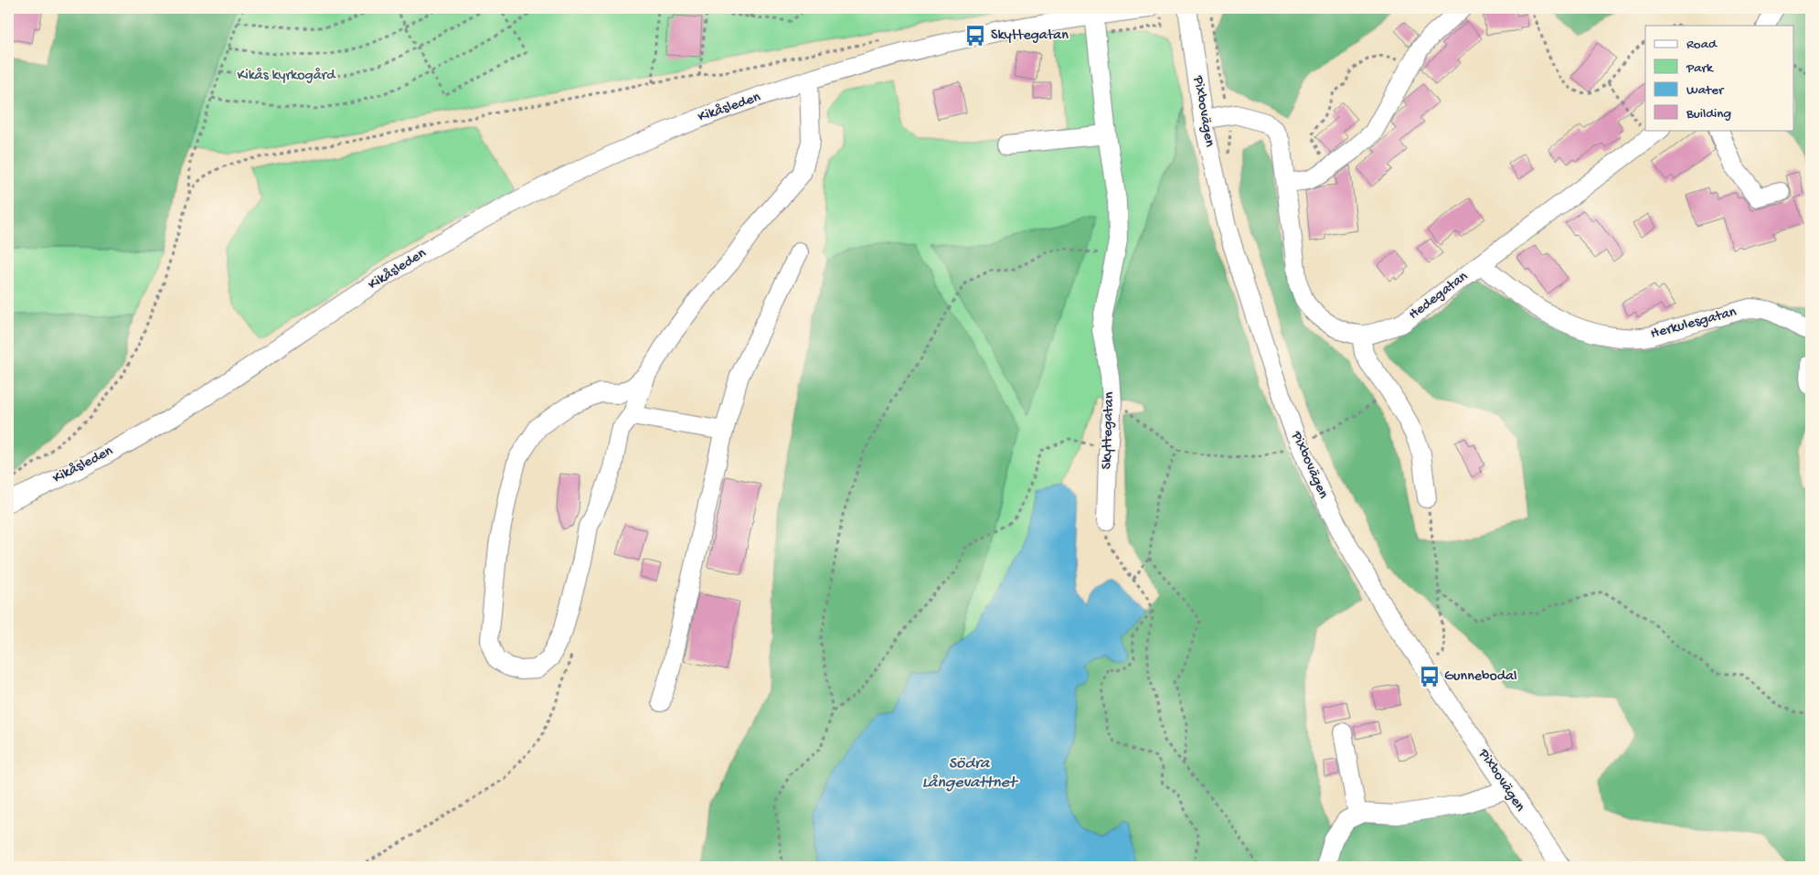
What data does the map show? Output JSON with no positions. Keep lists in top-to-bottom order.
{
  "streets": {
    "street": [
      "Kikåsleden",
      "Pixbovägen",
      "Hedegatan",
      "Herkulesgatan",
      "Skyttegatan"
    ]
  },
  "crossings": [
    ["Kikåsleden", "Skyttegatan"],
    ["Pixbovägen", "Hedegatan"],
    ["Hedegatan", "Herkulesgatan"]
  ],
  "water": ["Södra Långevattnet"],
  "parks": ["Kikås kyrkogård"],
  "places": {
    "bus stop": ["Skyttegatan", "Gunnebodal"]
  },
  "legend": [
    "Road",
    "Park",
    "Water",
    "Building"
  ]
}
